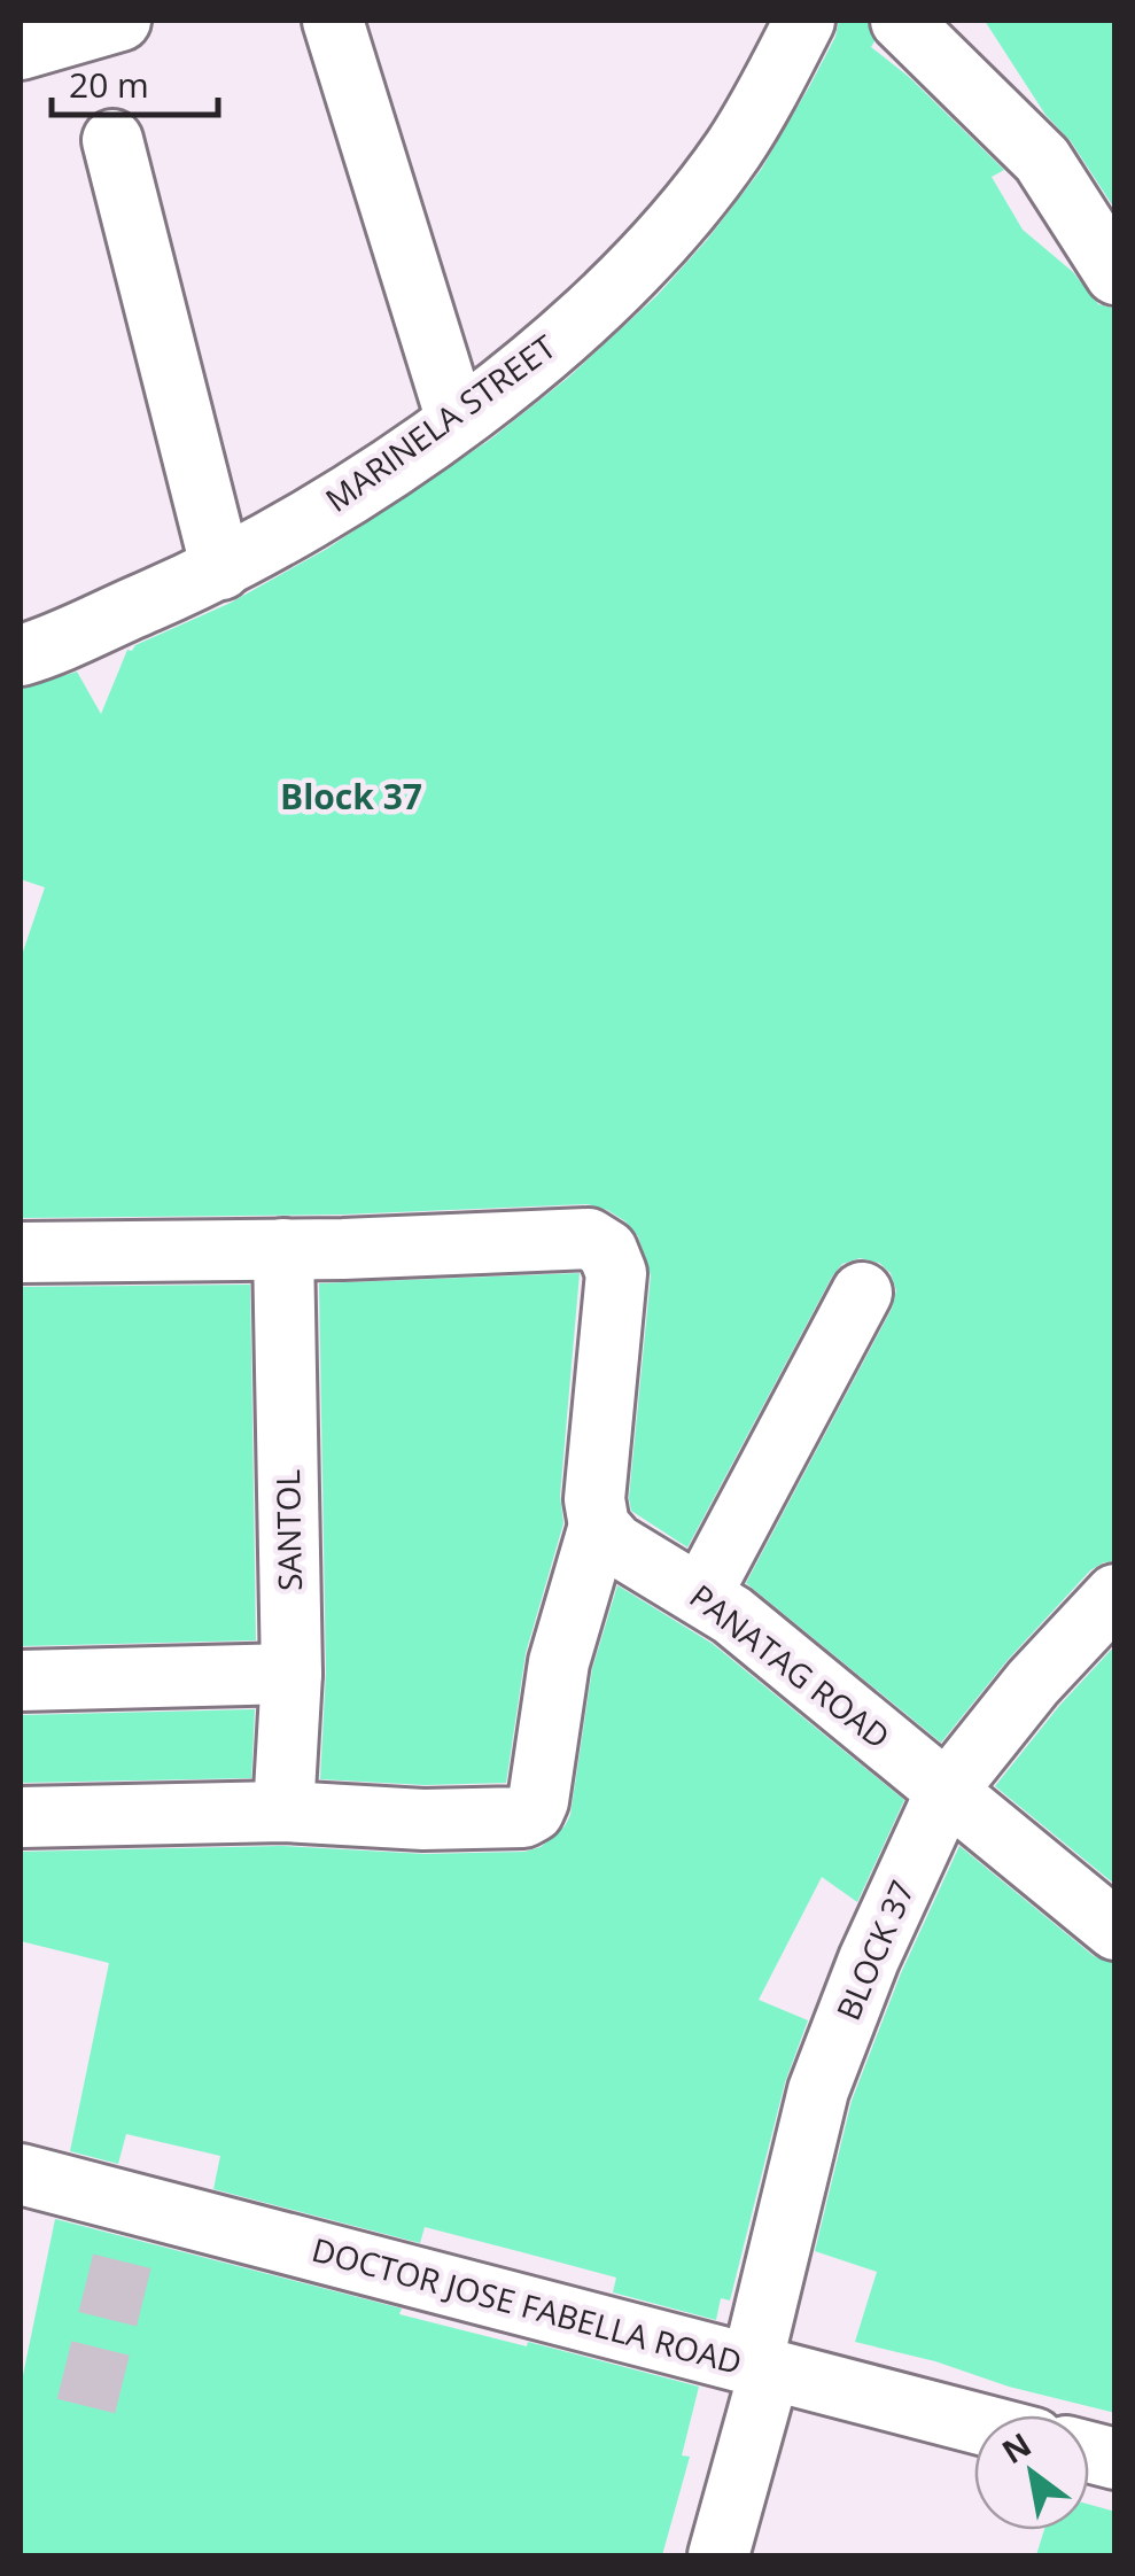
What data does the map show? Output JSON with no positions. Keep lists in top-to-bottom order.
{
  "streets": {
    "street": [
      "MARINELA STREET",
      "SANTOL",
      "PANATAG ROAD",
      "BLOCK 37",
      "DOCTOR JOSE FABELLA ROAD"
    ]
  },
  "crossings": [
    ["PANATAG ROAD", "BLOCK 37"],
    ["BLOCK 37", "DOCTOR JOSE FABELLA ROAD"]
  ],
  "districts": ["Block 37"],
  "scale_bar": "20 m",
  "north": "top left"
}
